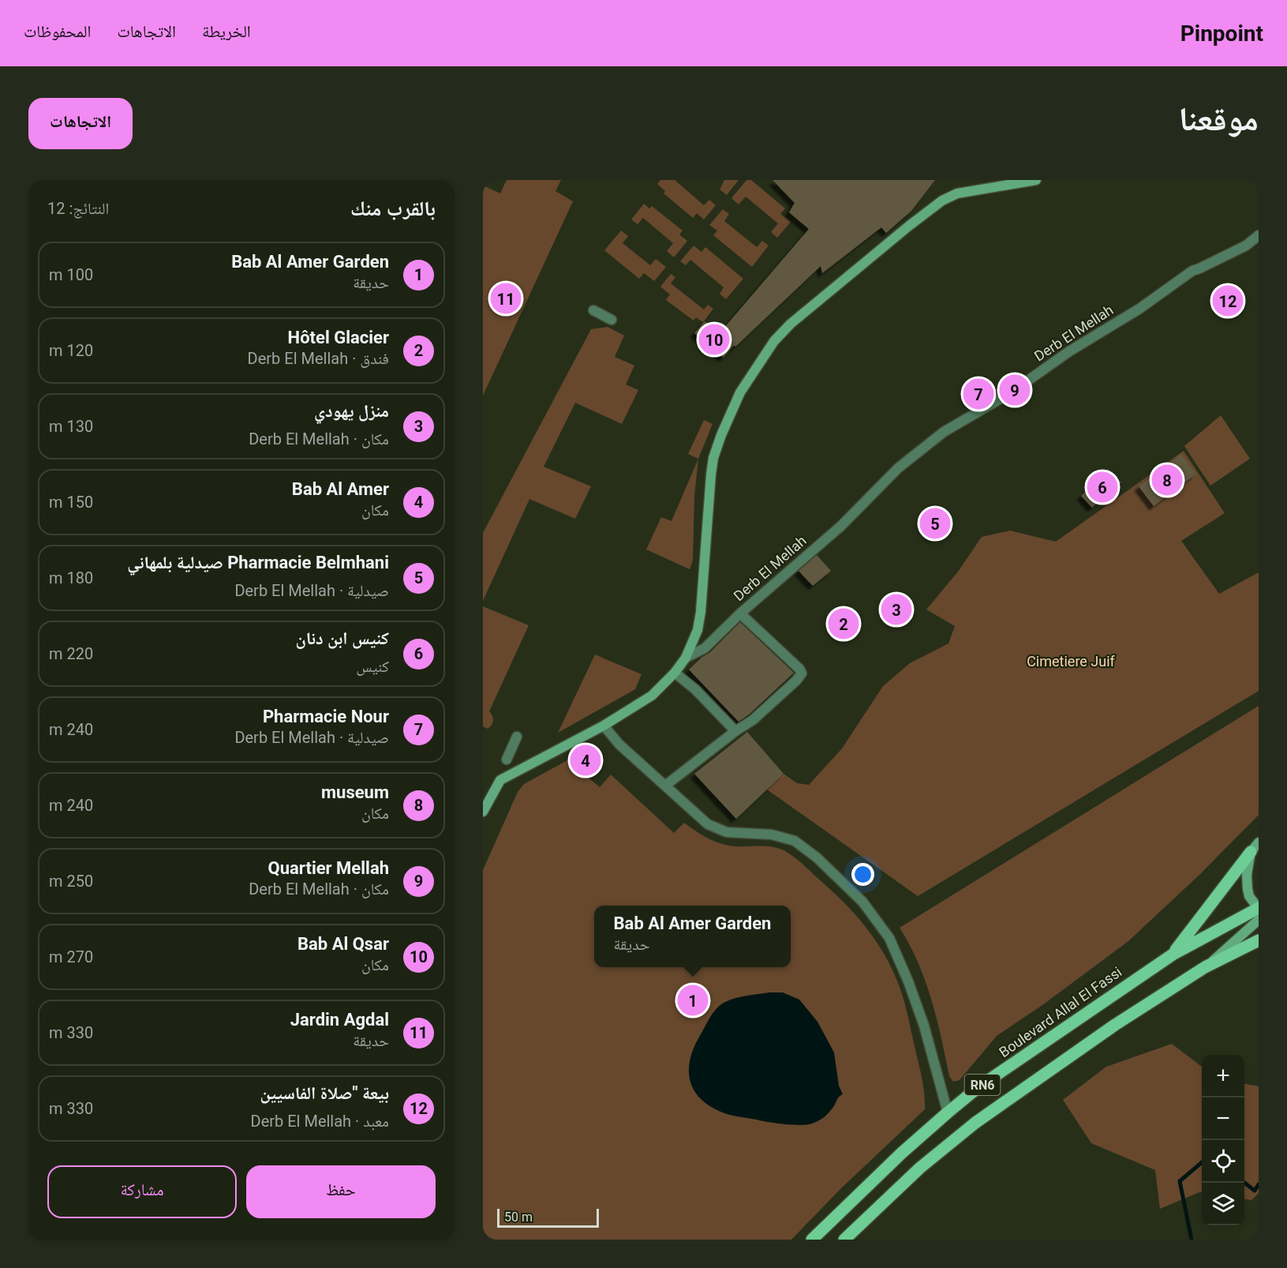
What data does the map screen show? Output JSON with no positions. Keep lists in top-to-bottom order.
{
  "streets": {
    "main road": ["Boulevard Allal El Fassi", "RN6"],
    "street": ["Derb El Mellah"]
  },
  "parks": ["Cimetiere Juif"],
  "scale_bar": "50 m",
  "page": {
    "header": "Pinpoint",
    "nav": ["الخريطة", "الاتجاهات", "المحفوظات"],
    "title": "موقعنا",
    "buttons": [
      "الاتجاهات",
      ["حفظ", "مشاركة"]
    ],
    "heading": ["بالقرب منك", "النتائج: 12"],
    "list": [
      {
        "mark": "1",
        "name": "Bab Al Amer Garden",
        "note": "حديقة",
        "value": "100 m"
      },
      {
        "mark": "2",
        "name": "Hôtel Glacier",
        "note": "فندق · Derb El Mellah",
        "value": "120 m"
      },
      {
        "mark": "3",
        "name": "منزل يهودي",
        "note": "مكان · Derb El Mellah",
        "value": "130 m"
      },
      {
        "mark": "4",
        "name": "Bab Al Amer",
        "note": "مكان",
        "value": "150 m"
      },
      {
        "mark": "5",
        "name": "Pharmacie Belmhani صيدلية بلمهاني",
        "note": "صيدلية · Derb El Mellah",
        "value": "180 m"
      },
      {
        "mark": "6",
        "name": "كنيس ابن دنان",
        "note": "كنيس",
        "value": "220 m"
      },
      {
        "mark": "7",
        "name": "Pharmacie Nour",
        "note": "صيدلية · Derb El Mellah",
        "value": "240 m"
      },
      {
        "mark": "8",
        "name": "museum",
        "note": "مكان",
        "value": "240 m"
      },
      {
        "mark": "9",
        "name": "Quartier Mellah",
        "note": "مكان · Derb El Mellah",
        "value": "250 m"
      },
      {
        "mark": "10",
        "name": "Bab Al Qsar",
        "note": "مكان",
        "value": "270 m"
      },
      {
        "mark": "11",
        "name": "Jardin Agdal",
        "note": "حديقة",
        "value": "330 m"
      },
      {
        "mark": "12",
        "name": "بيعة \"صلاة الفاسيين",
        "note": "معبد · Derb El Mellah",
        "value": "330 m"
      }
    ],
    "pins": [
      "11",
      "12",
      "10",
      "9",
      "7",
      "8",
      "6",
      "5",
      "3",
      "2",
      "4",
      "1"
    ],
    "popup": ["Bab Al Amer Garden", "حديقة"],
    "map_buttons": ["+", "−"],
    "scale": "50 m"
  }
}
